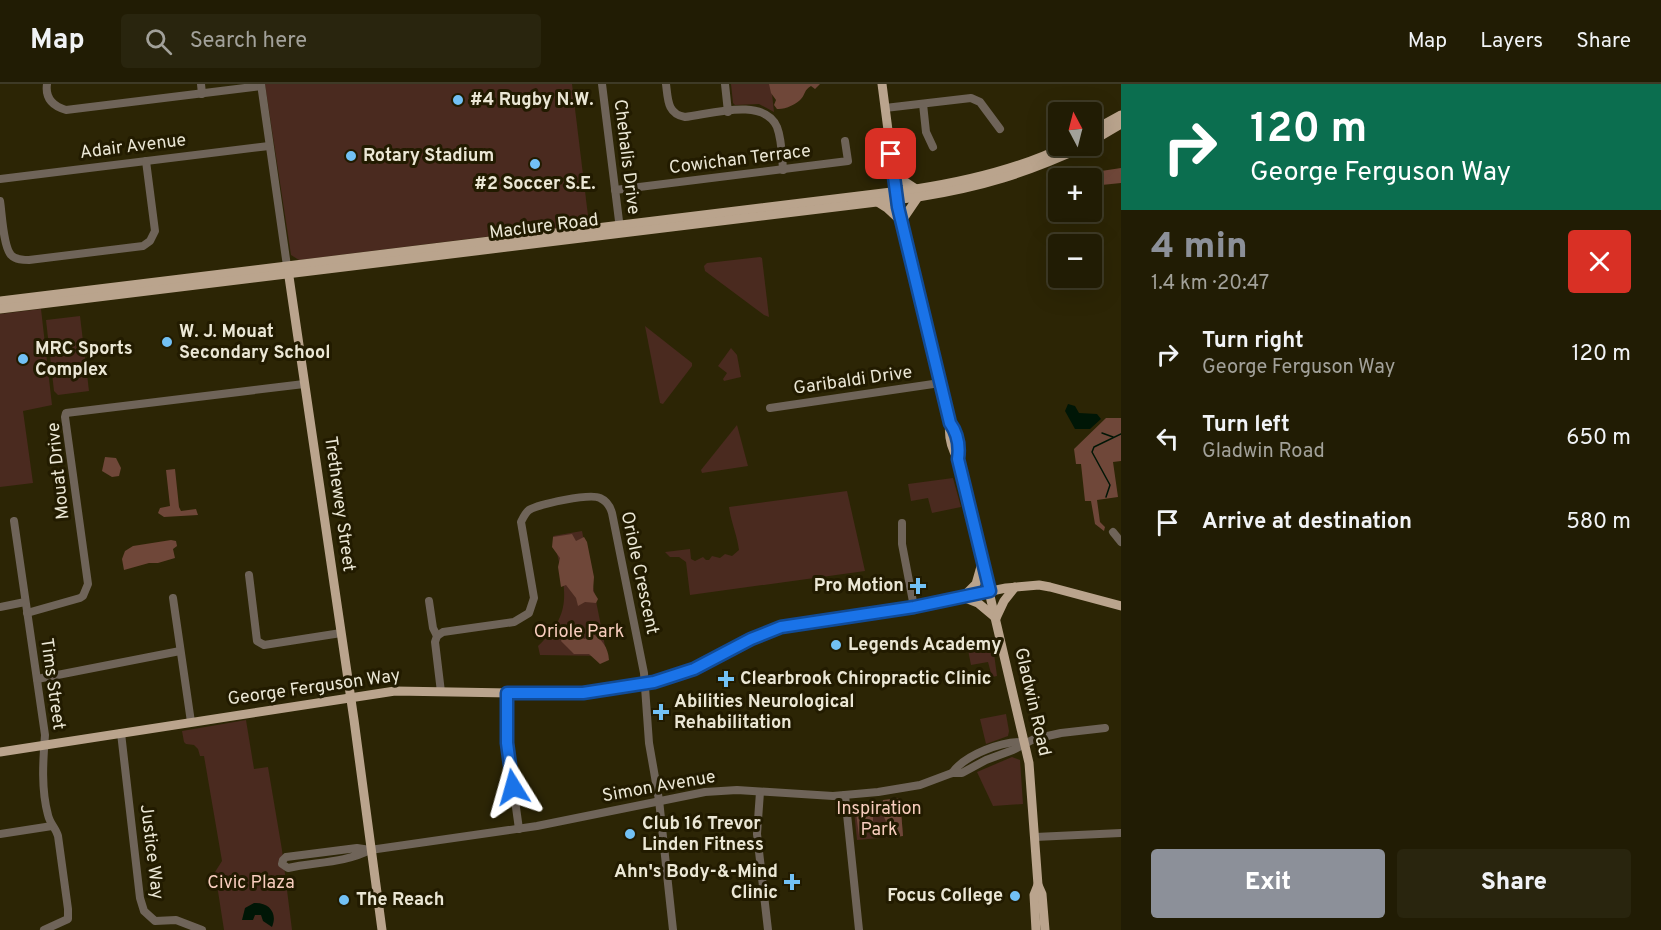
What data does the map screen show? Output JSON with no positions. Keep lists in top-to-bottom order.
{
  "streets": {
    "main road": [
      "Maclure Road",
      "Trethewey Street",
      "George Ferguson Way",
      "Gladwin Road"
    ],
    "street": [
      "Adair Avenue",
      "Chehalis Drive",
      "Cowichan Terrace",
      "Garibaldi Drive",
      "Mouat Drive",
      "Oriole Crescent",
      "Tims Street",
      "Simon Avenue",
      "Justice Way"
    ]
  },
  "crossings": [
    ["Adair Avenue", "Trethewey Street"],
    ["Chehalis Drive", "Cowichan Terrace"],
    ["Chehalis Drive", "Maclure Road"],
    ["Maclure Road", "Trethewey Street"],
    ["Maclure Road", "Gladwin Road"],
    ["Garibaldi Drive", "Gladwin Road"],
    ["Mouat Drive", "Trethewey Street"],
    ["Mouat Drive", "Tims Street"],
    ["Trethewey Street", "George Ferguson Way"],
    ["Trethewey Street", "Simon Avenue"],
    ["Oriole Crescent", "George Ferguson Way"],
    ["Tims Street", "George Ferguson Way"],
    ["George Ferguson Way", "Gladwin Road"],
    ["George Ferguson Way", "Justice Way"],
    ["Gladwin Road", "Simon Avenue"]
  ],
  "parks": ["Oriole Park", "Inspiration Park", "Civic Plaza"],
  "places": {
    "other": [
      "#4 Rugby N.W.",
      "Rotary Stadium",
      "#2 Soccer S.E.",
      "W. J. Mouat Secondary School",
      "MRC Sports Complex",
      "Legends Academy",
      "Club 16 Trevor Linden Fitness",
      "Focus College",
      "The Reach"
    ],
    "health": [
      "Pro Motion",
      "Clearbrook Chiropractic Clinic",
      "Abilities Neurological Rehabilitation",
      "Ahn's Body-&-Mind Clinic"
    ]
  },
  "north": "top",
  "page": {
    "header": "Map",
    "search": "Search here",
    "nav": ["Map", "Layers", "Share"],
    "turn": ["120 m", "George Ferguson Way"],
    "map_buttons": ["+", "−"],
    "heading": ["4 min", "1.4 km · 20:47"],
    "list": [
      {
        "name": "Turn right",
        "note": "George Ferguson Way",
        "value": "120 m"
      },
      {
        "name": "Turn left",
        "note": "Gladwin Road",
        "value": "650 m"
      },
      {
        "name": "Arrive at destination",
        "value": "580 m"
      }
    ],
    "buttons": ["Exit", "Share"]
  }
}
